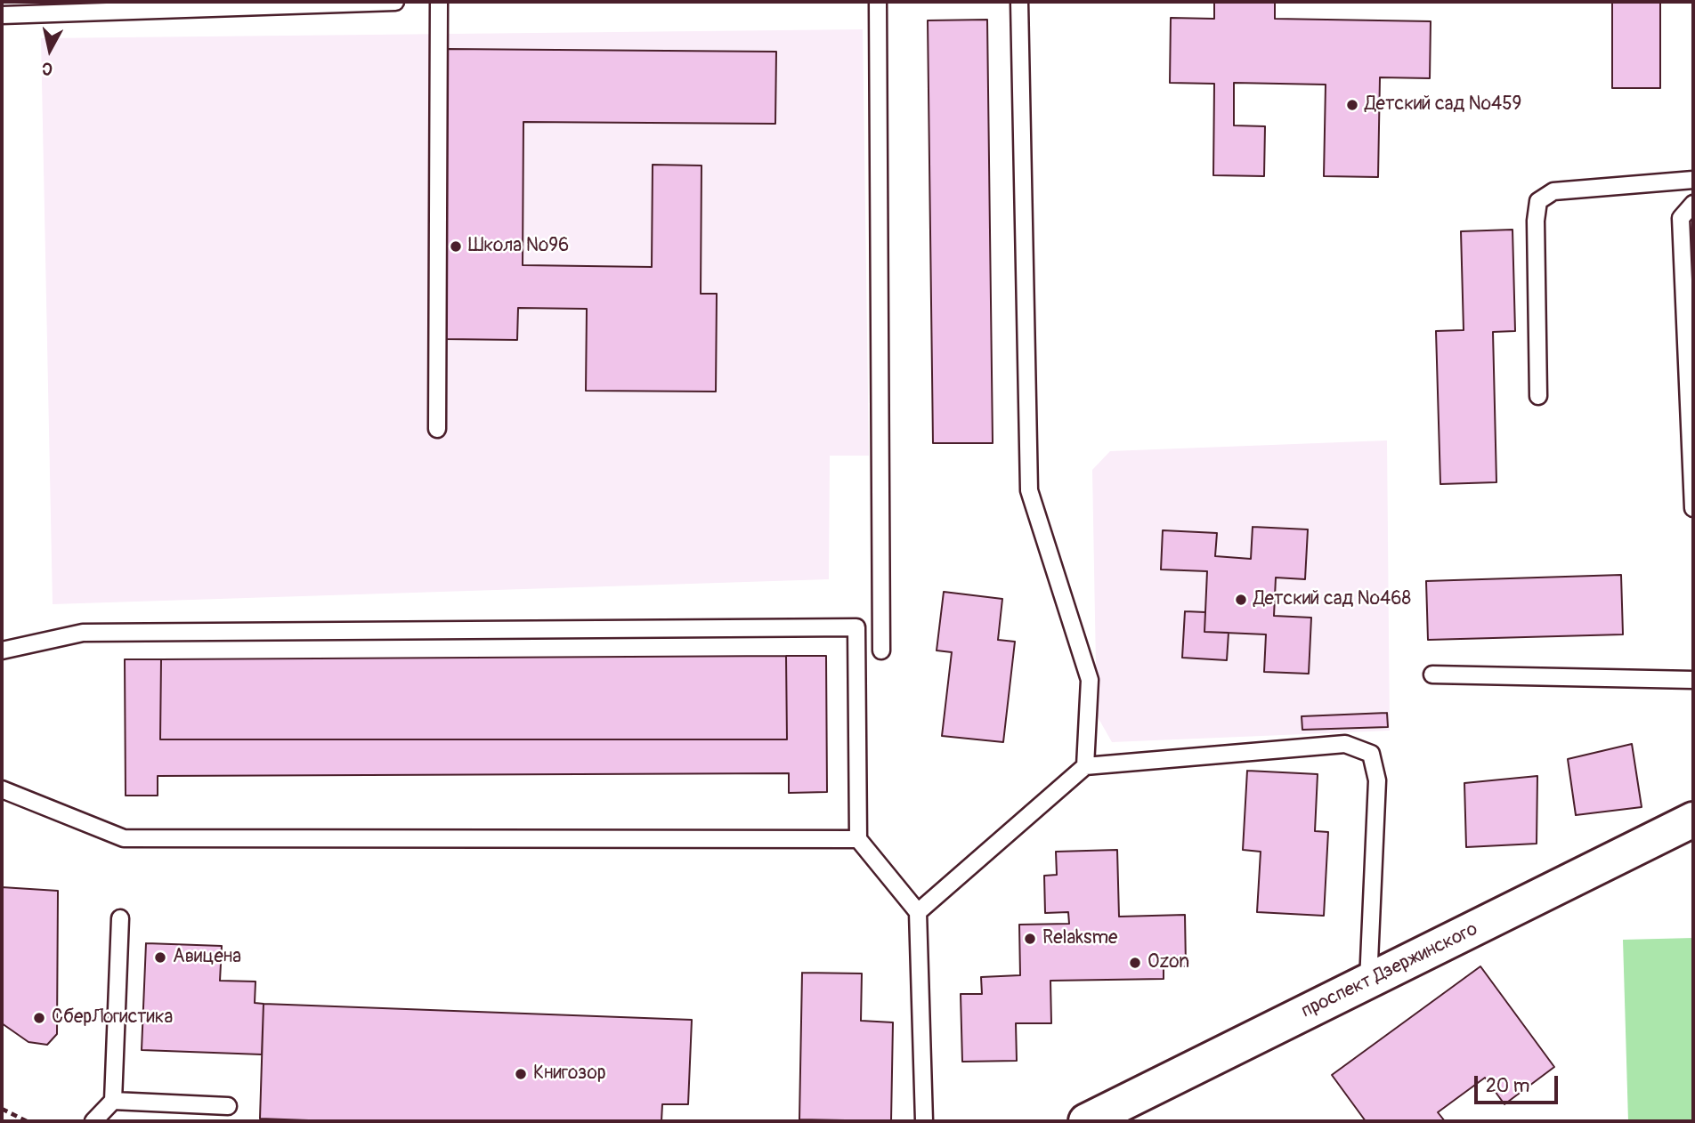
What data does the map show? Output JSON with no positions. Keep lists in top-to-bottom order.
{
  "streets": {
    "street": ["проспект Дзержинского"]
  },
  "places": [
    "Детский сад №459",
    "Школа №96",
    "Детский сад №468",
    "Relaksme",
    "Авицена",
    "Ozon",
    "СберЛогистика",
    "Книгозор"
  ],
  "scale_bar": "20 m",
  "north": "bottom"
}
